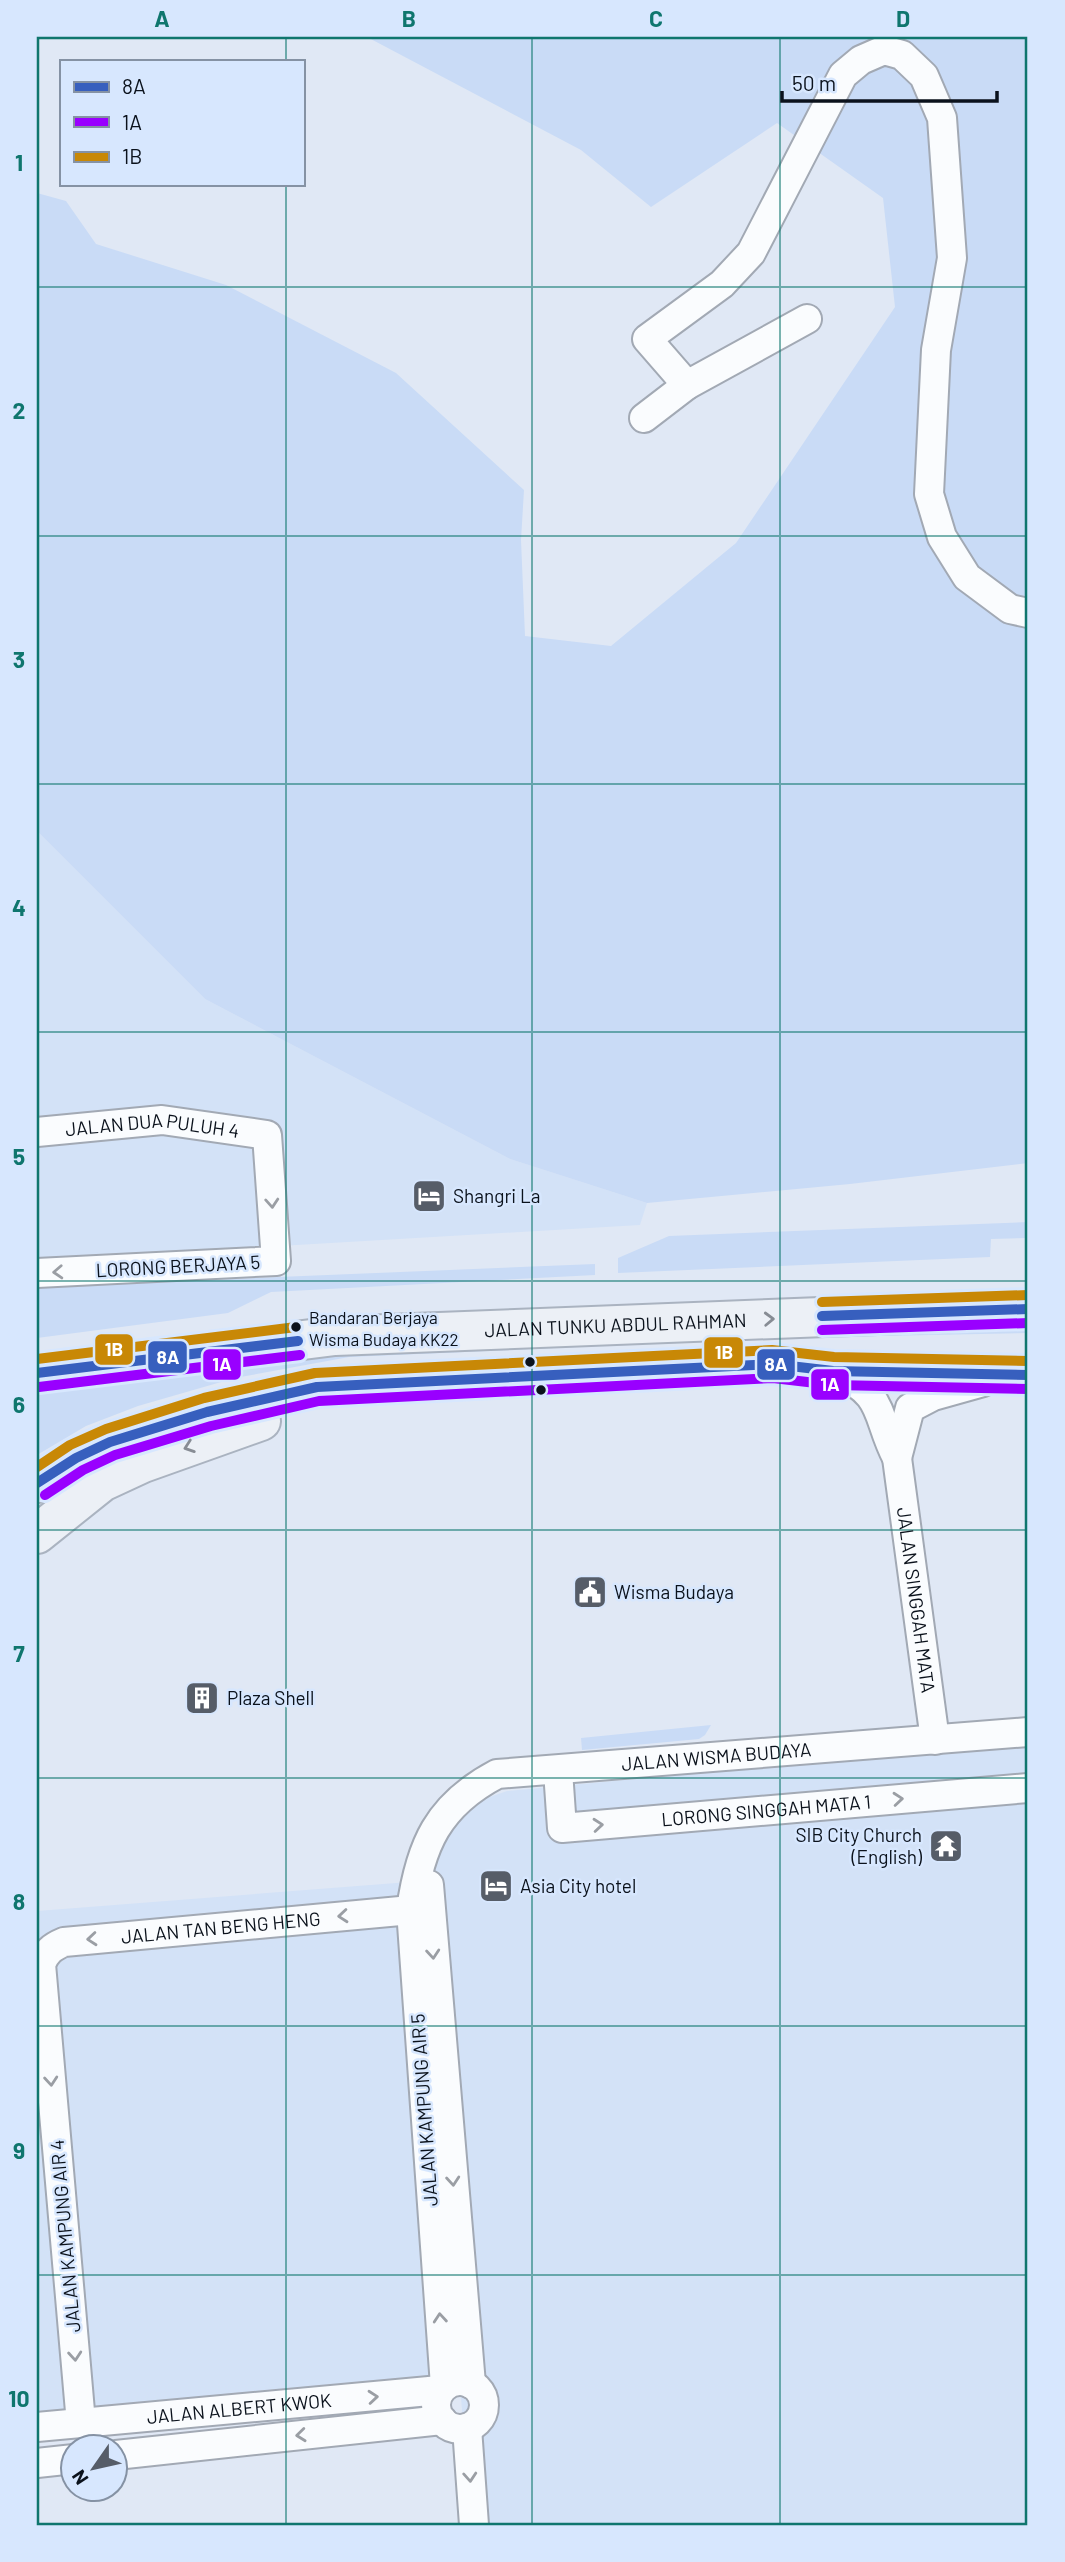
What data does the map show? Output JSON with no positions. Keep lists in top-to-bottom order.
{
  "streets": {
    "main road": ["JALAN TUNKU ABDUL RAHMAN"],
    "street": [
      "JALAN DUA PULUH 4",
      "LORONG BERJAYA 5",
      "JALAN SINGGAH MATA",
      "JALAN WISMA BUDAYA",
      "LORONG SINGGAH MATA 1",
      "JALAN TAN BENG HENG",
      "JALAN KAMPUNG AIR 5",
      "JALAN KAMPUNG AIR 4",
      "JALAN ALBERT KWOK"
    ]
  },
  "crossings": [
    ["JALAN DUA PULUH 4", "LORONG BERJAYA 5"],
    ["JALAN SINGGAH MATA", "JALAN WISMA BUDAYA"],
    ["JALAN WISMA BUDAYA", "LORONG SINGGAH MATA 1"],
    ["JALAN WISMA BUDAYA", "JALAN KAMPUNG AIR 5"],
    ["JALAN TAN BENG HENG", "JALAN KAMPUNG AIR 5"],
    ["JALAN TAN BENG HENG", "JALAN KAMPUNG AIR 4"],
    ["JALAN KAMPUNG AIR 5", "JALAN ALBERT KWOK"],
    ["JALAN KAMPUNG AIR 4", "JALAN ALBERT KWOK"]
  ],
  "one_way": ["LORONG SINGGAH MATA 1", "JALAN TAN BENG HENG", "JALAN KAMPUNG AIR 4"],
  "places": {
    "hotel": ["Shangri La", "Asia City hotel"],
    "other": ["Bandaran Berjaya Wisma Budaya KK22"],
    "public building": ["Wisma Budaya"],
    "building": ["Plaza Shell"],
    "temple": ["SIB City Church (English)"]
  },
  "lines": ["transit line 1B", "transit line 8A", "transit line 1A"],
  "legend": ["8A", "1A", "1B"],
  "scale_bar": "50 m",
  "north": "bottom left",
  "grid": {
    "columns": [
      "A",
      "B",
      "C",
      "D"
    ],
    "rows": [
      "1",
      "2",
      "3",
      "4",
      "5",
      "6",
      "7",
      "8",
      "9",
      "10"
    ]
  }
}
